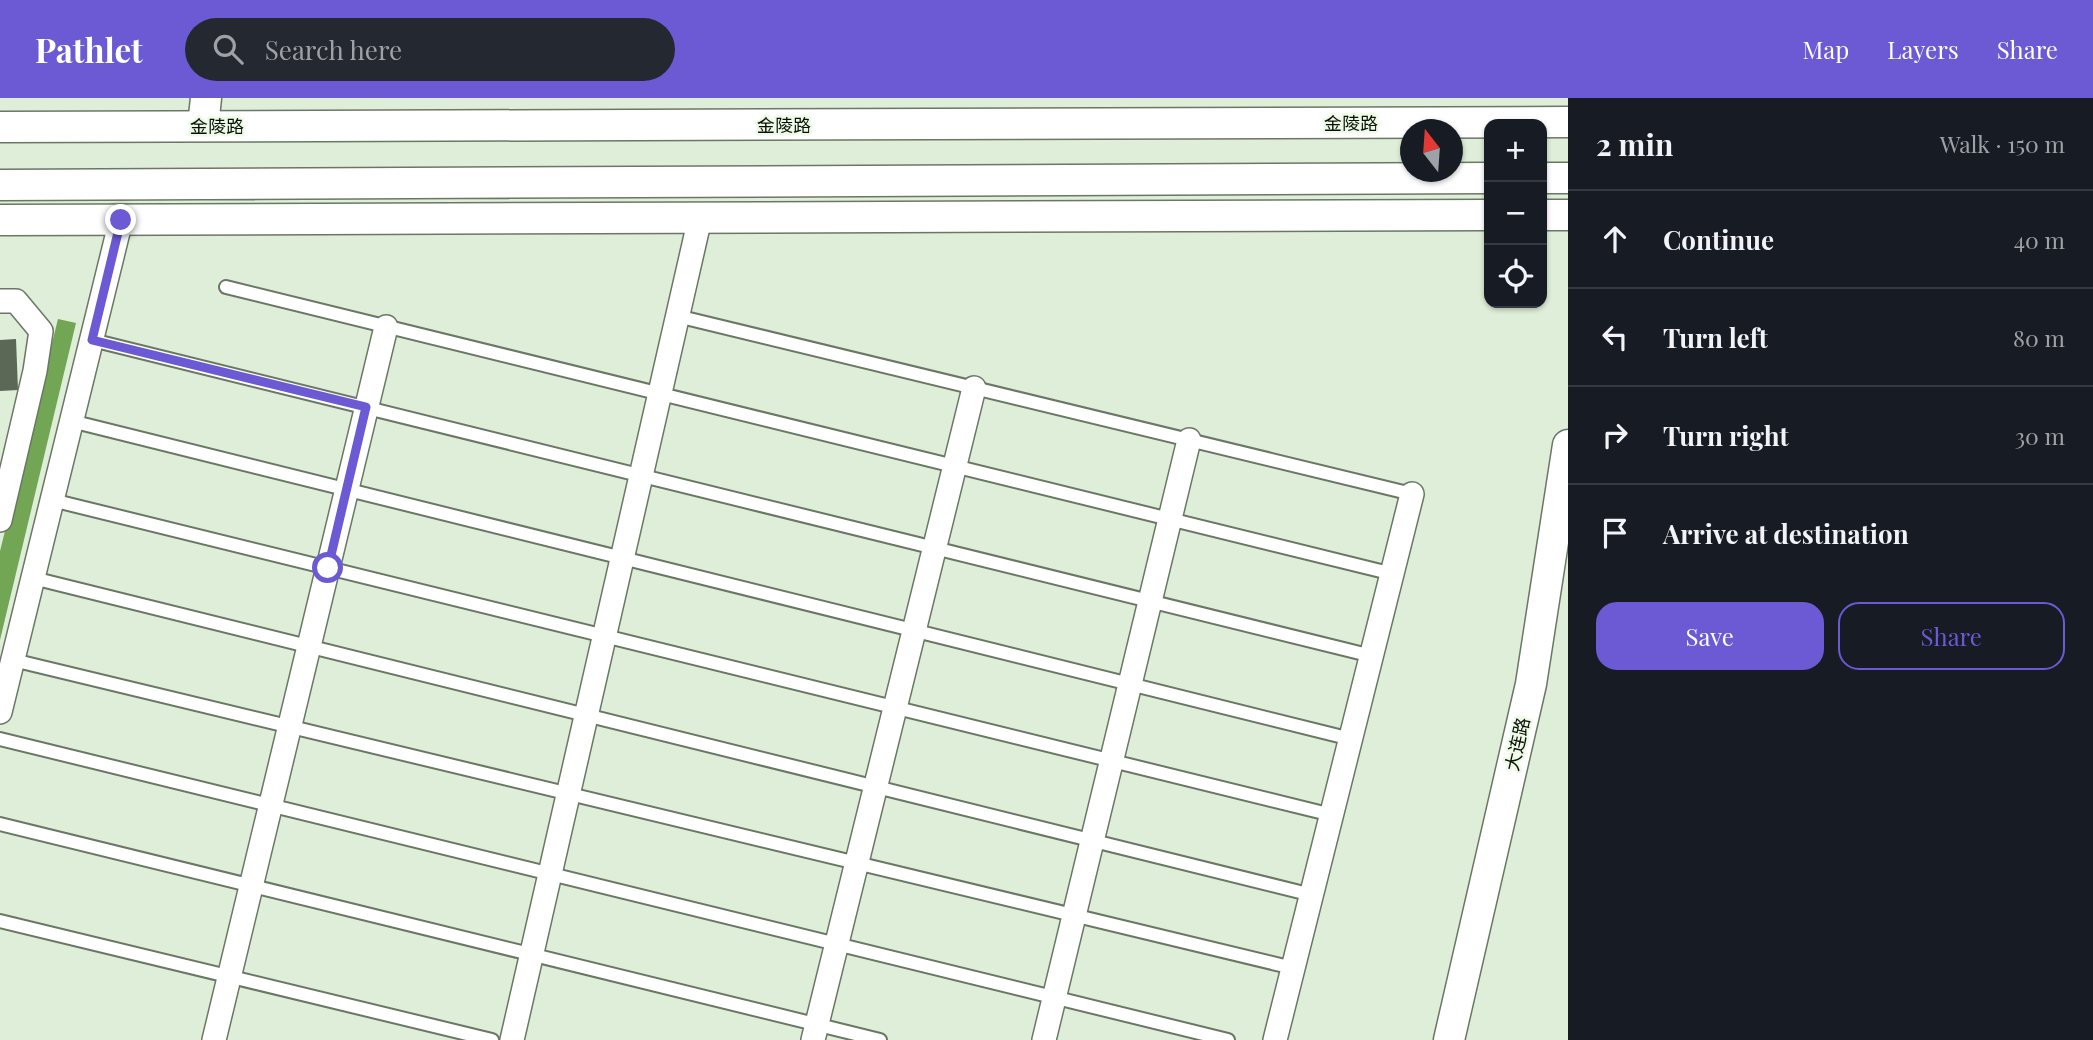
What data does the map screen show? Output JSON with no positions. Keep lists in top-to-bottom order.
{
  "streets": {
    "street": ["金陵路", "大连路"]
  },
  "north": "top",
  "page": {
    "header": "Pathlet",
    "search": "Search here",
    "nav": ["Map", "Layers", "Share"],
    "heading": ["2 min", "Walk · 150 m"],
    "map_buttons": ["+", "−"],
    "list": [
      ["Continue", "40 m"],
      ["Turn left", "80 m"],
      ["Turn right", "30 m"],
      "Arrive at destination"
    ],
    "buttons": ["Save", "Share"]
  }
}
